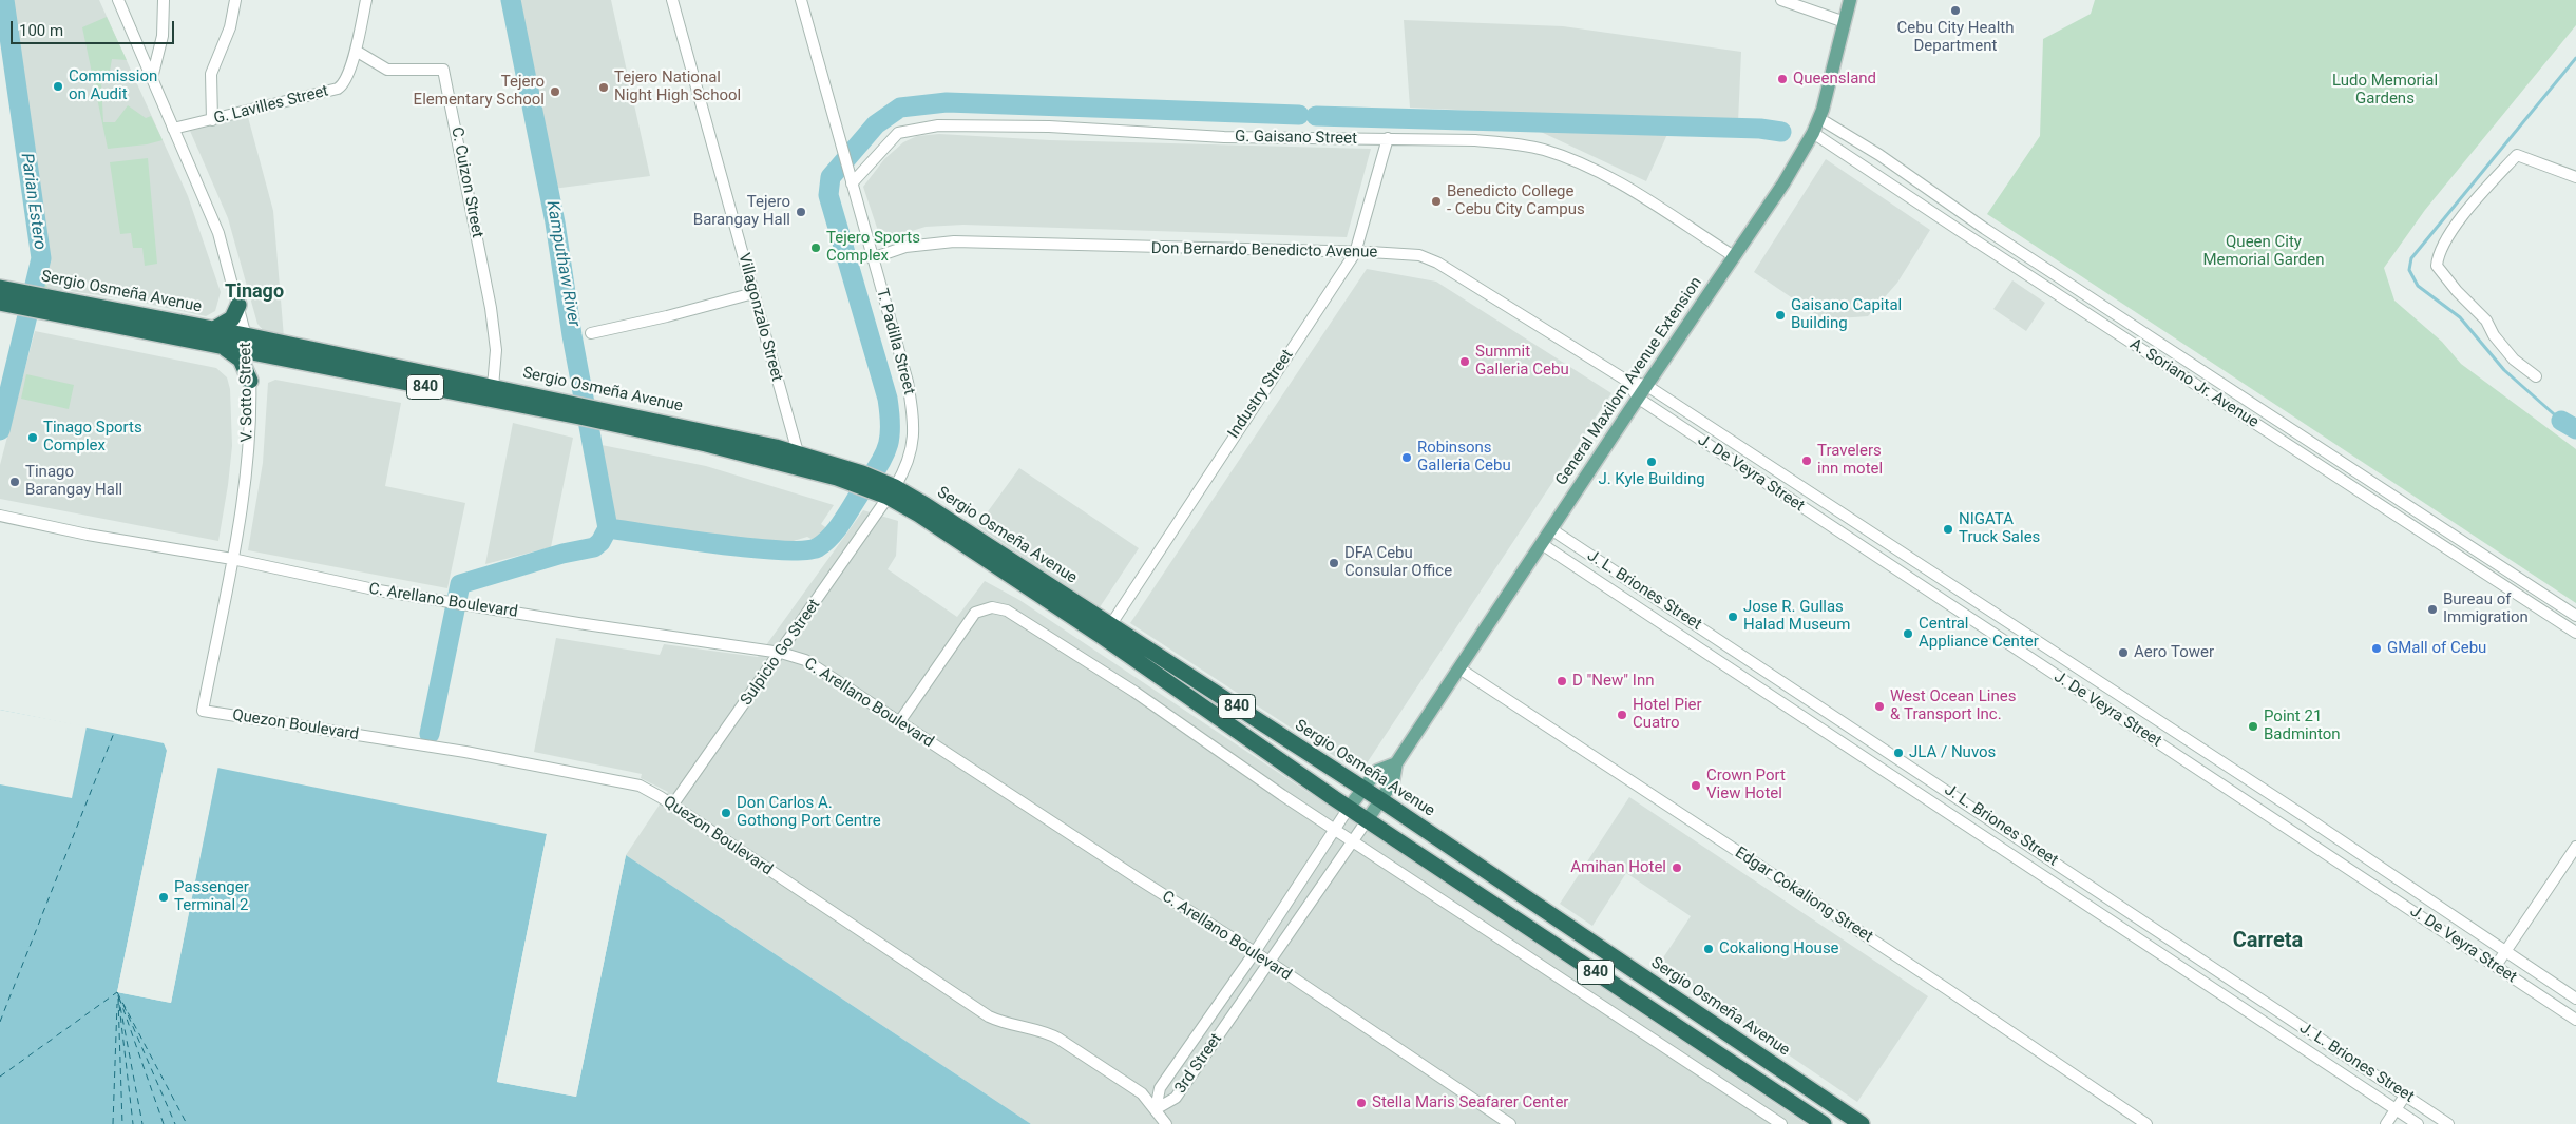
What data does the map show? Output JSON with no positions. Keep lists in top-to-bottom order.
{
  "streets": {
    "highway": ["Sergio Osmeña Avenue", "840"],
    "main road": ["General Maxilom Avenue Extension"],
    "street": [
      "G. Lavilles Street",
      "G. Gaisano Street",
      "C. Cuizon Street",
      "Don Bernardo Benedicto Avenue",
      "Villagonzalo Street",
      "T. Padilla Street",
      "A. Soriano Jr. Avenue",
      "V. Sotto Street",
      "Industry Street",
      "J. De Veyra Street",
      "J. L. Briones Street",
      "C. Arellano Boulevard",
      "Sulpicio Go Street",
      "Quezon Boulevard",
      "Edgar Cokaliong Street",
      "3rd Street"
    ]
  },
  "crossings": [
    ["G. Lavilles Street", "C. Cuizon Street"],
    ["G. Lavilles Street", "V. Sotto Street"],
    ["G. Gaisano Street", "T. Padilla Street"],
    ["G. Gaisano Street", "General Maxilom Avenue Extension"],
    ["G. Gaisano Street", "Industry Street"],
    ["C. Cuizon Street", "Sergio Osmeña Avenue"],
    ["Don Bernardo Benedicto Avenue", "T. Padilla Street"],
    ["Don Bernardo Benedicto Avenue", "General Maxilom Avenue Extension"],
    ["Don Bernardo Benedicto Avenue", "Industry Street"],
    ["Don Bernardo Benedicto Avenue", "J. De Veyra Street"],
    ["Sergio Osmeña Avenue", "Villagonzalo Street"],
    ["Sergio Osmeña Avenue", "T. Padilla Street"],
    ["Sergio Osmeña Avenue", "General Maxilom Avenue Extension"],
    ["Sergio Osmeña Avenue", "V. Sotto Street"],
    ["Sergio Osmeña Avenue", "Industry Street"],
    ["Sergio Osmeña Avenue", "Sulpicio Go Street"],
    ["Sergio Osmeña Avenue", "3rd Street"],
    ["T. Padilla Street", "Sulpicio Go Street"],
    ["General Maxilom Avenue Extension", "A. Soriano Jr. Avenue"],
    ["General Maxilom Avenue Extension", "J. De Veyra Street"],
    ["General Maxilom Avenue Extension", "J. L. Briones Street"],
    ["General Maxilom Avenue Extension", "Edgar Cokaliong Street"],
    ["General Maxilom Avenue Extension", "3rd Street"],
    ["V. Sotto Street", "C. Arellano Boulevard"],
    ["V. Sotto Street", "Quezon Boulevard"],
    ["C. Arellano Boulevard", "Sulpicio Go Street"],
    ["C. Arellano Boulevard", "3rd Street"],
    ["Sulpicio Go Street", "Quezon Boulevard"],
    ["Quezon Boulevard", "3rd Street"]
  ],
  "districts": ["Tinago", "Carreta"],
  "water": ["Parian Estero", "Kamputhaw River"],
  "parks": ["Ludo Memorial Gardens", "Queen City Memorial Garden"],
  "places": [
    "Cebu City Health Department",
    "Queensland",
    "Commission on Audit",
    "Tejero National Night High School",
    "Tejero Elementary School",
    "Benedicto College - Cebu City Campus",
    "Tejero Barangay Hall",
    "Tejero Sports Complex",
    "Gaisano Capital Building",
    "Summit Galleria Cebu",
    "Tinago Sports Complex",
    "Robinsons Galleria Cebu",
    "Travelers inn motel",
    "J. Kyle Building",
    "Tinago Barangay Hall",
    "NIGATA Truck Sales",
    "DFA Cebu Consular Office",
    "Bureau of Immigration",
    "Jose R. Gullas Halad Museum",
    "Central Appliance Center",
    "GMall of Cebu",
    "Aero Tower",
    "D \"New\" Inn",
    "West Ocean Lines & Transport Inc.",
    "Hotel Pier Cuatro",
    "Point 21 Badminton",
    "JLA / Nuvos",
    "Crown Port View Hotel",
    "Don Carlos A. Gothong Port Centre",
    "Amihan Hotel",
    "Passenger Terminal 2",
    "Cokaliong House",
    "Stella Maris Seafarer Center"
  ],
  "scale_bar": "100 m"
}
